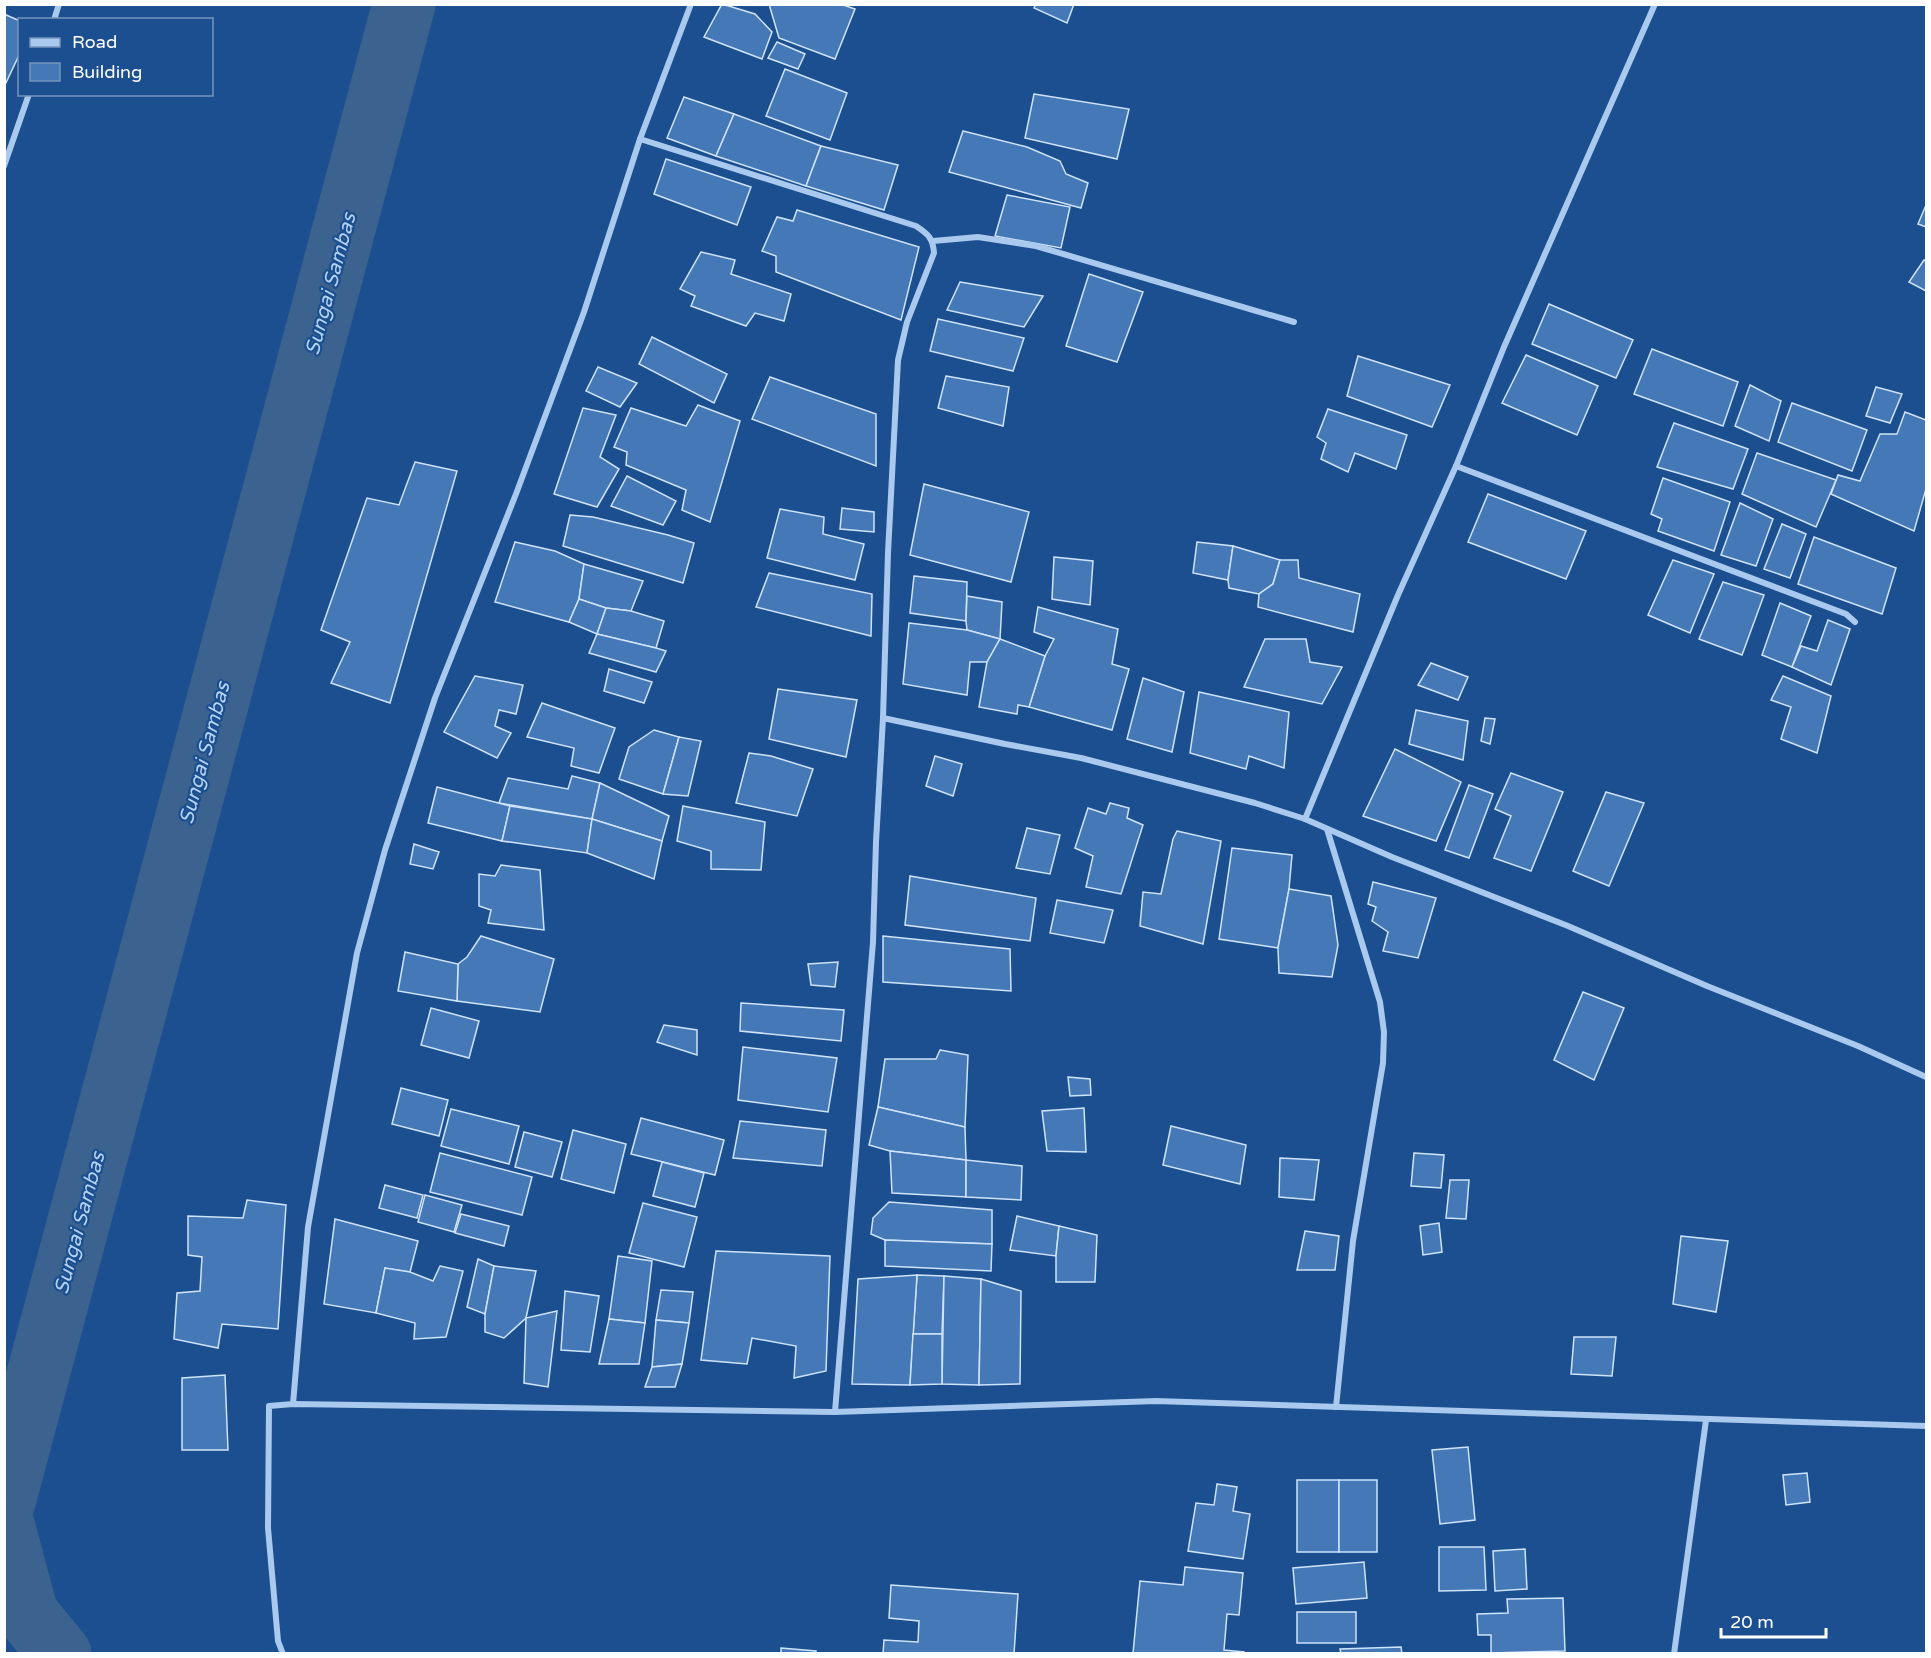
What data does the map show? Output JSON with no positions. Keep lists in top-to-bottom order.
{
  "water": ["Sungai Sambas"],
  "legend": ["Road", "Building"],
  "scale_bar": "20 m"
}
